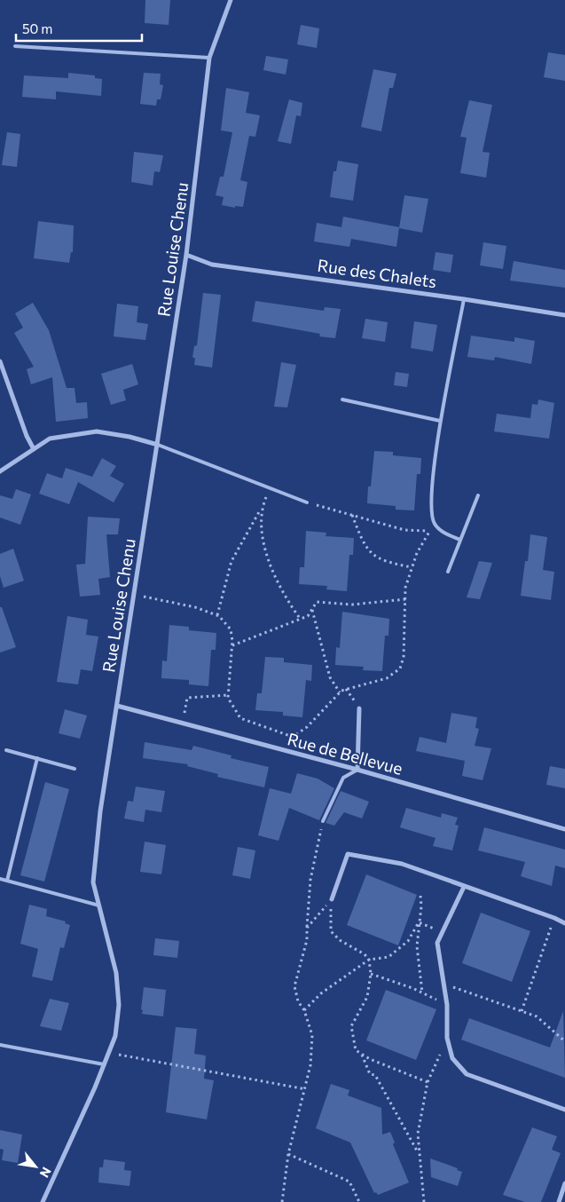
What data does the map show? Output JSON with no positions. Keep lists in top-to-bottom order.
{
  "streets": {
    "street": ["Rue Louise Chenu", "Rue des Chalets", "Rue de Bellevue"]
  },
  "crossings": [
    ["Rue Louise Chenu", "Rue des Chalets"],
    ["Rue Louise Chenu", "Rue de Bellevue"]
  ],
  "scale_bar": "50 m",
  "north": "bottom right"
}
